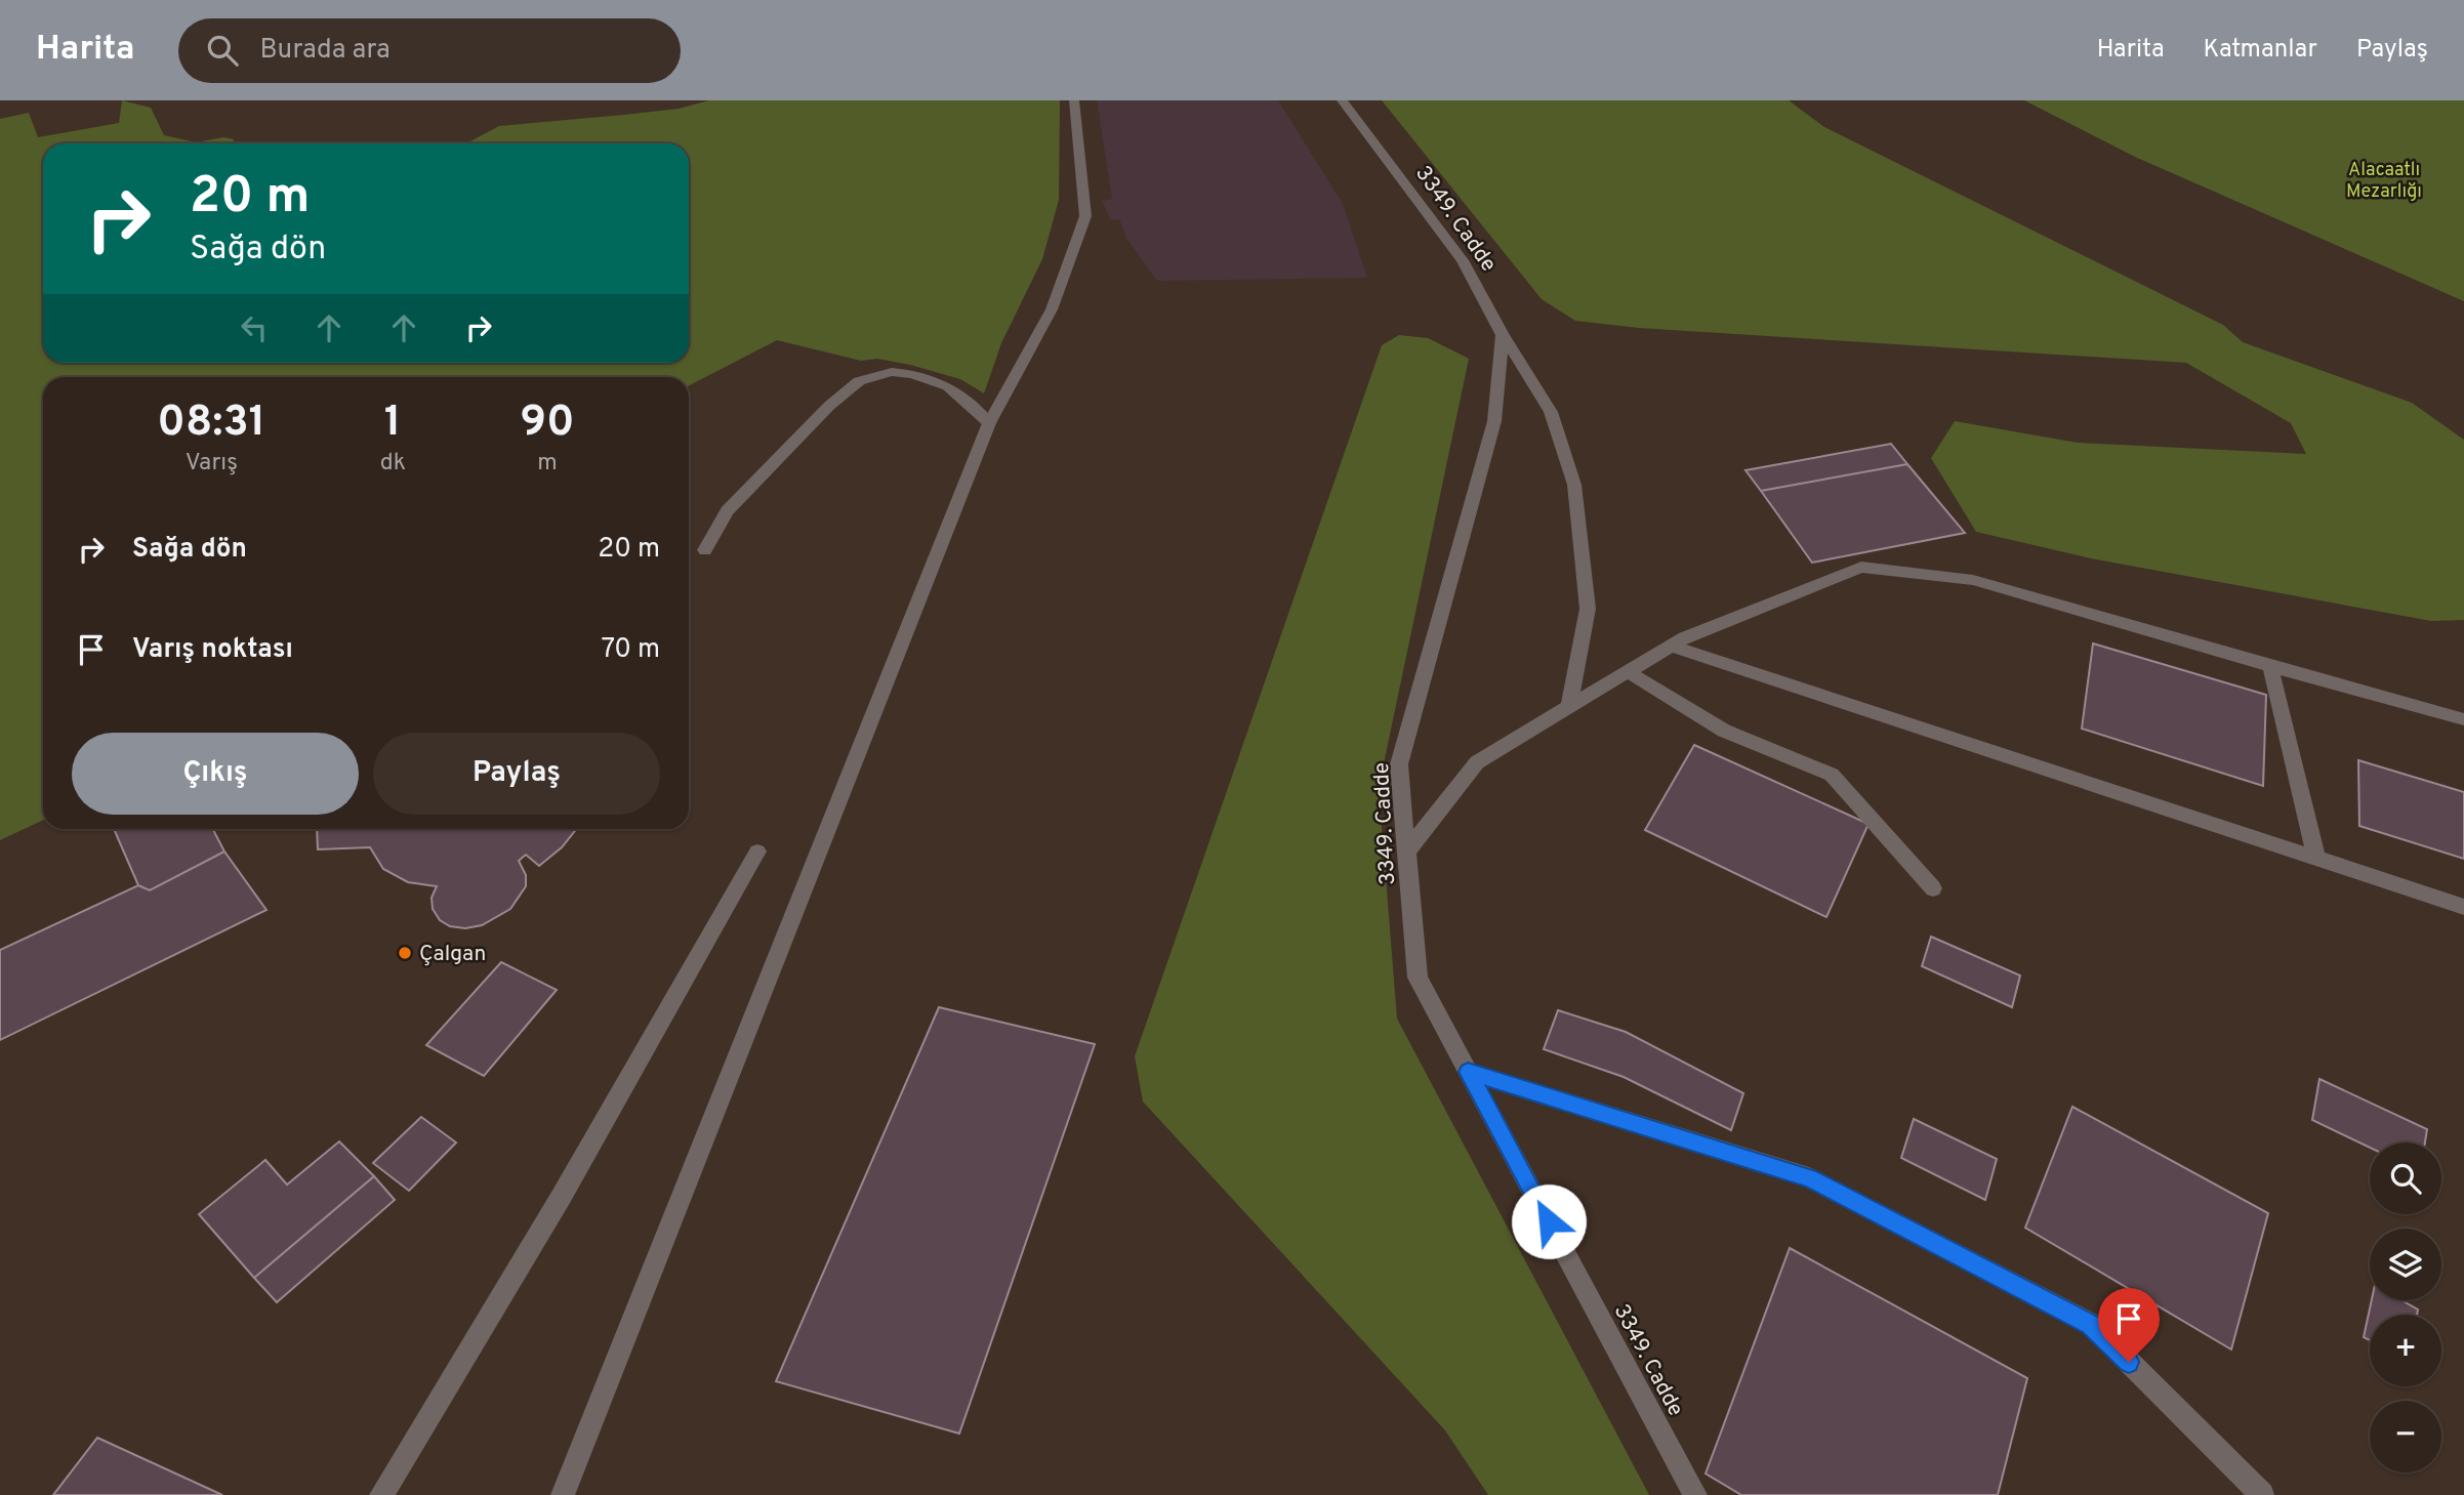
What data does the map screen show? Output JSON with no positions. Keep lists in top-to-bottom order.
{
  "streets": {
    "street": ["3349. Cadde"]
  },
  "parks": ["Alacaatlı Mezarlığı"],
  "places": ["Çalgan"],
  "page": {
    "header": "Harita",
    "search": "Burada ara",
    "nav": ["Harita", "Katmanlar", "Paylaş"],
    "turn": ["20 m", "Sağa dön"],
    "eta": [
      "08:31",
      "Varış",
      "1",
      "dk",
      "90",
      "m"
    ],
    "list": [
      {
        "name": "Sağa dön",
        "value": "20 m"
      },
      {
        "name": "Varış noktası",
        "value": "70 m"
      }
    ],
    "buttons": ["Çıkış", "Paylaş"],
    "map_buttons": ["+", "−"]
  }
}
